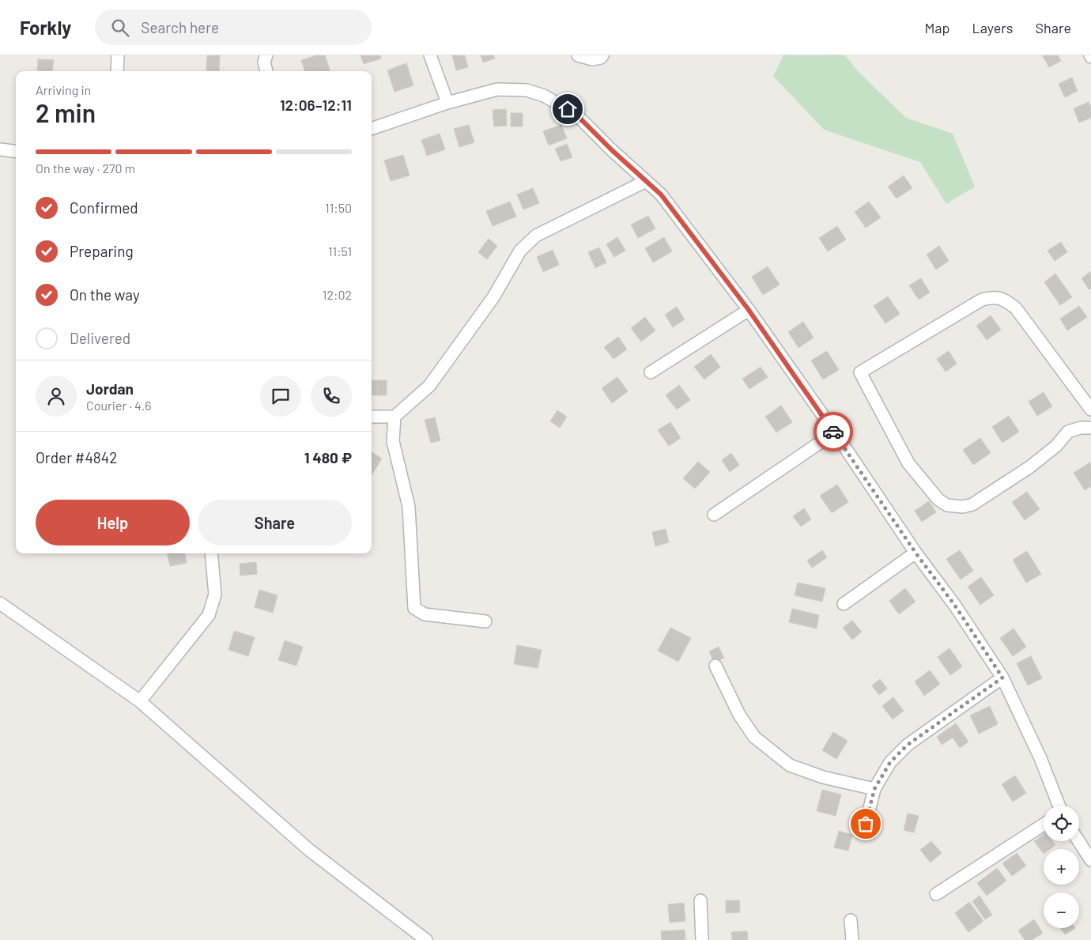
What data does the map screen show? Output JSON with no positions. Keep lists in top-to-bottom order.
{
  "page": {
    "header": "Forkly",
    "search": "Search here",
    "nav": ["Map", "Layers", "Share"],
    "heading": ["2 min", "Arriving in", "12:06–12:11"],
    "panel": [
      "Jordan",
      "Courier · 4.6",
      "Order #4842",
      "1 480 ₽"
    ],
    "bar": "On the way · 270 m",
    "list": [
      ["Confirmed", "11:50"],
      ["Preparing", "11:51"],
      ["On the way", "12:02"],
      "Delivered"
    ],
    "buttons": ["Help", "Share"],
    "map_buttons": ["+", "−"]
  }
}
